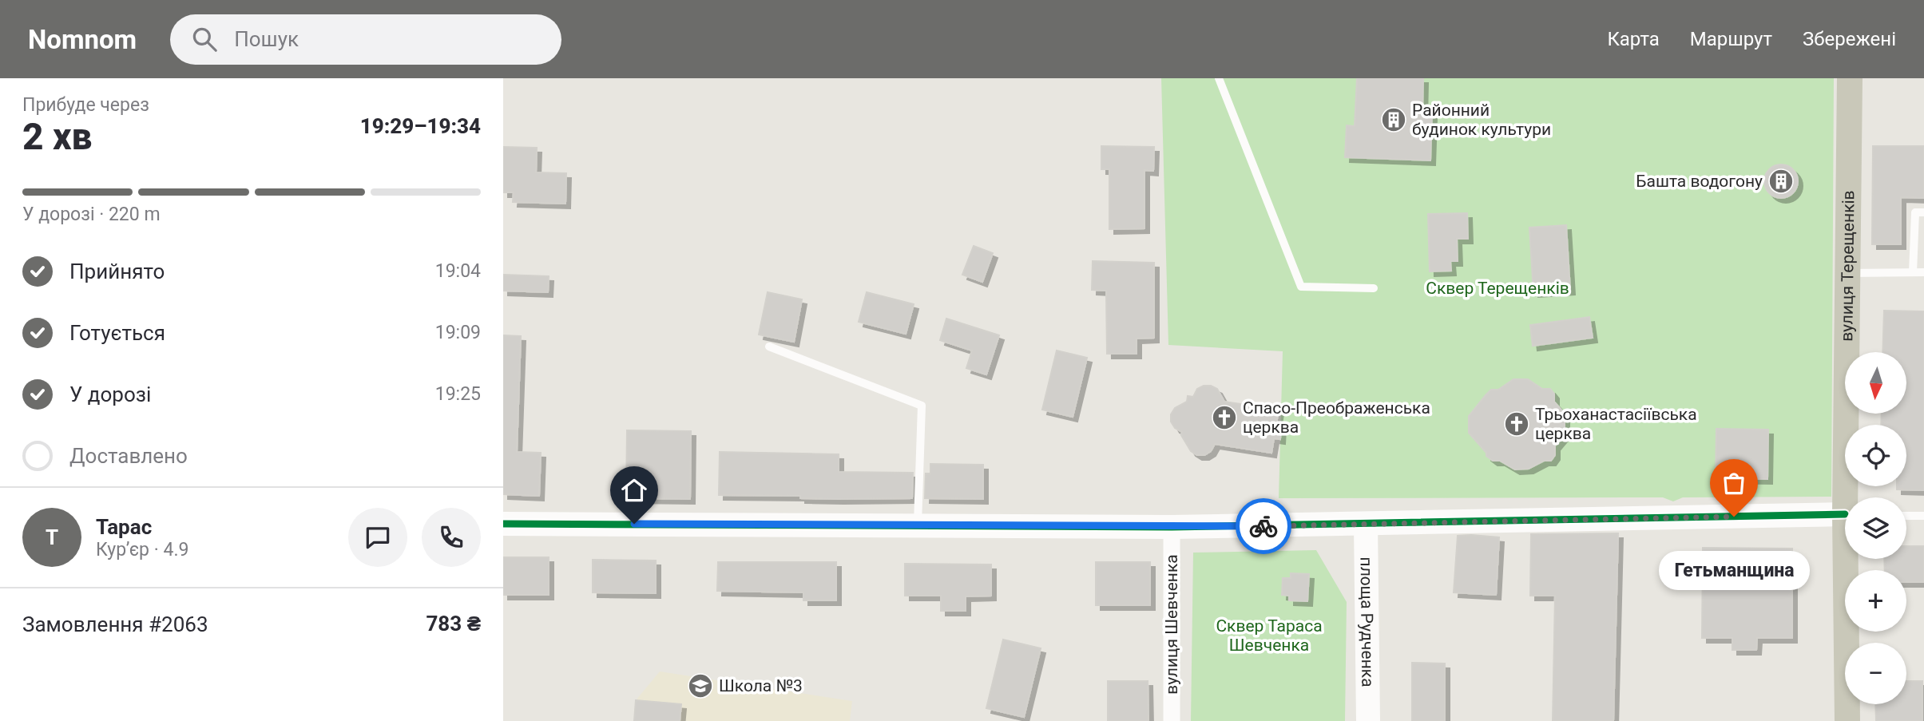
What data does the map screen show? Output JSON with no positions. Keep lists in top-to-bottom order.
{
  "streets": {
    "main road": ["вулиця Терещенків"],
    "street": ["площа Рудченка", "вулиця Шевченка"]
  },
  "parks": ["Сквер Терещенків", "Сквер Тараса Шевченка"],
  "places": {
    "building": ["Районний будинок культури", "Башта водогону"],
    "church": ["Спасо-Преображенська церква", "Трьоханастасіївська церква"],
    "other": ["Гетьманщина"],
    "school or university": ["Школа №3"]
  },
  "north": "bottom",
  "page": {
    "header": "Nomnom",
    "search": "Пошук",
    "nav": ["Карта", "Маршрут", "Збережені"],
    "heading": ["2 хв", "Прибуде через", "19:29–19:34"],
    "panel": [
      "Тарас",
      "Кур’єр · 4.9",
      "Замовлення #2063",
      "783 ₴"
    ],
    "bar": "У дорозі · 220 m",
    "list": [
      ["Прийнято", "19:04"],
      ["Готується", "19:09"],
      ["У дорозі", "19:25"],
      "Доставлено"
    ],
    "map_buttons": ["+", "−"],
    "round": "Т",
    "bubble": "Гетьманщина"
  }
}
